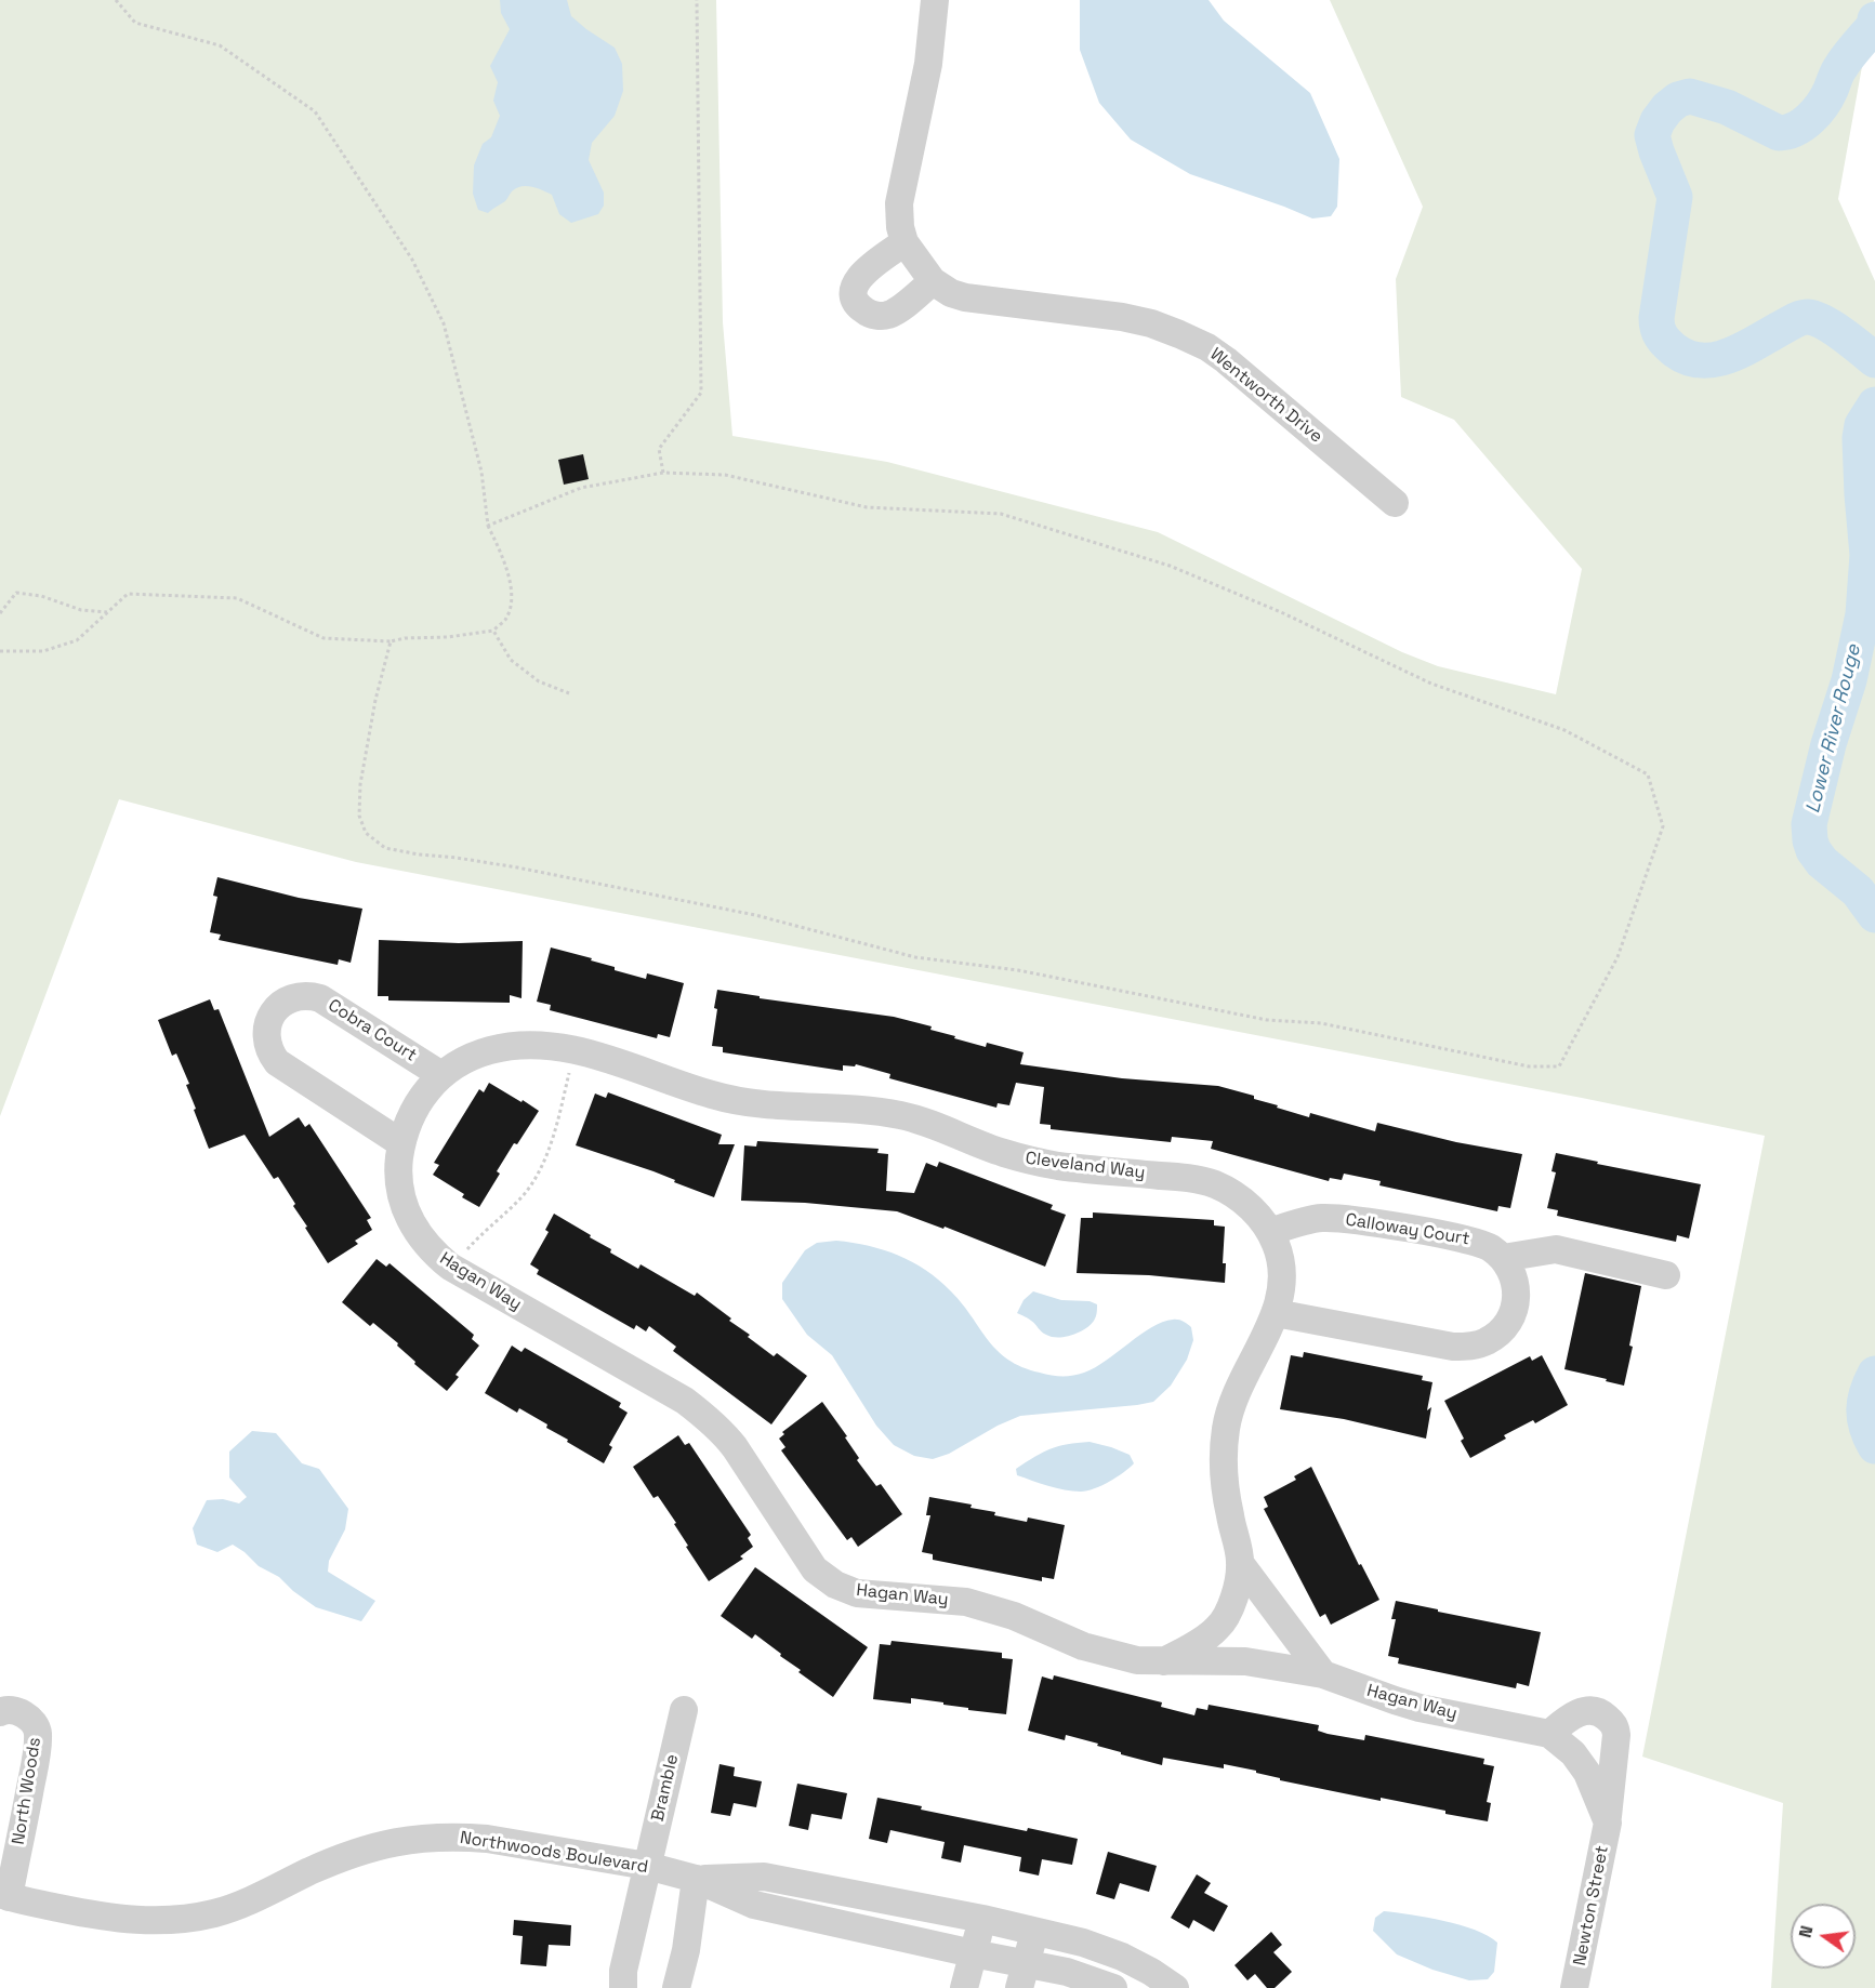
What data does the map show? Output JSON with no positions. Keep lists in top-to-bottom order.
{
  "streets": {
    "street": [
      "Wentworth Drive",
      "Cobra Court",
      "Cleveland Way",
      "Calloway Court",
      "Hagan Way",
      "Bramble",
      "North Woods",
      "Northwoods Boulevard",
      "Newton Street"
    ]
  },
  "crossings": [
    ["Cobra Court", "Cleveland Way"],
    ["Cobra Court", "Hagan Way"],
    ["Cleveland Way", "Calloway Court"],
    ["Cleveland Way", "Hagan Way"],
    ["Hagan Way", "Newton Street"],
    ["Bramble", "Northwoods Boulevard"],
    ["North Woods", "Northwoods Boulevard"]
  ],
  "water": ["Lower River Rouge"],
  "north": "left"
}
